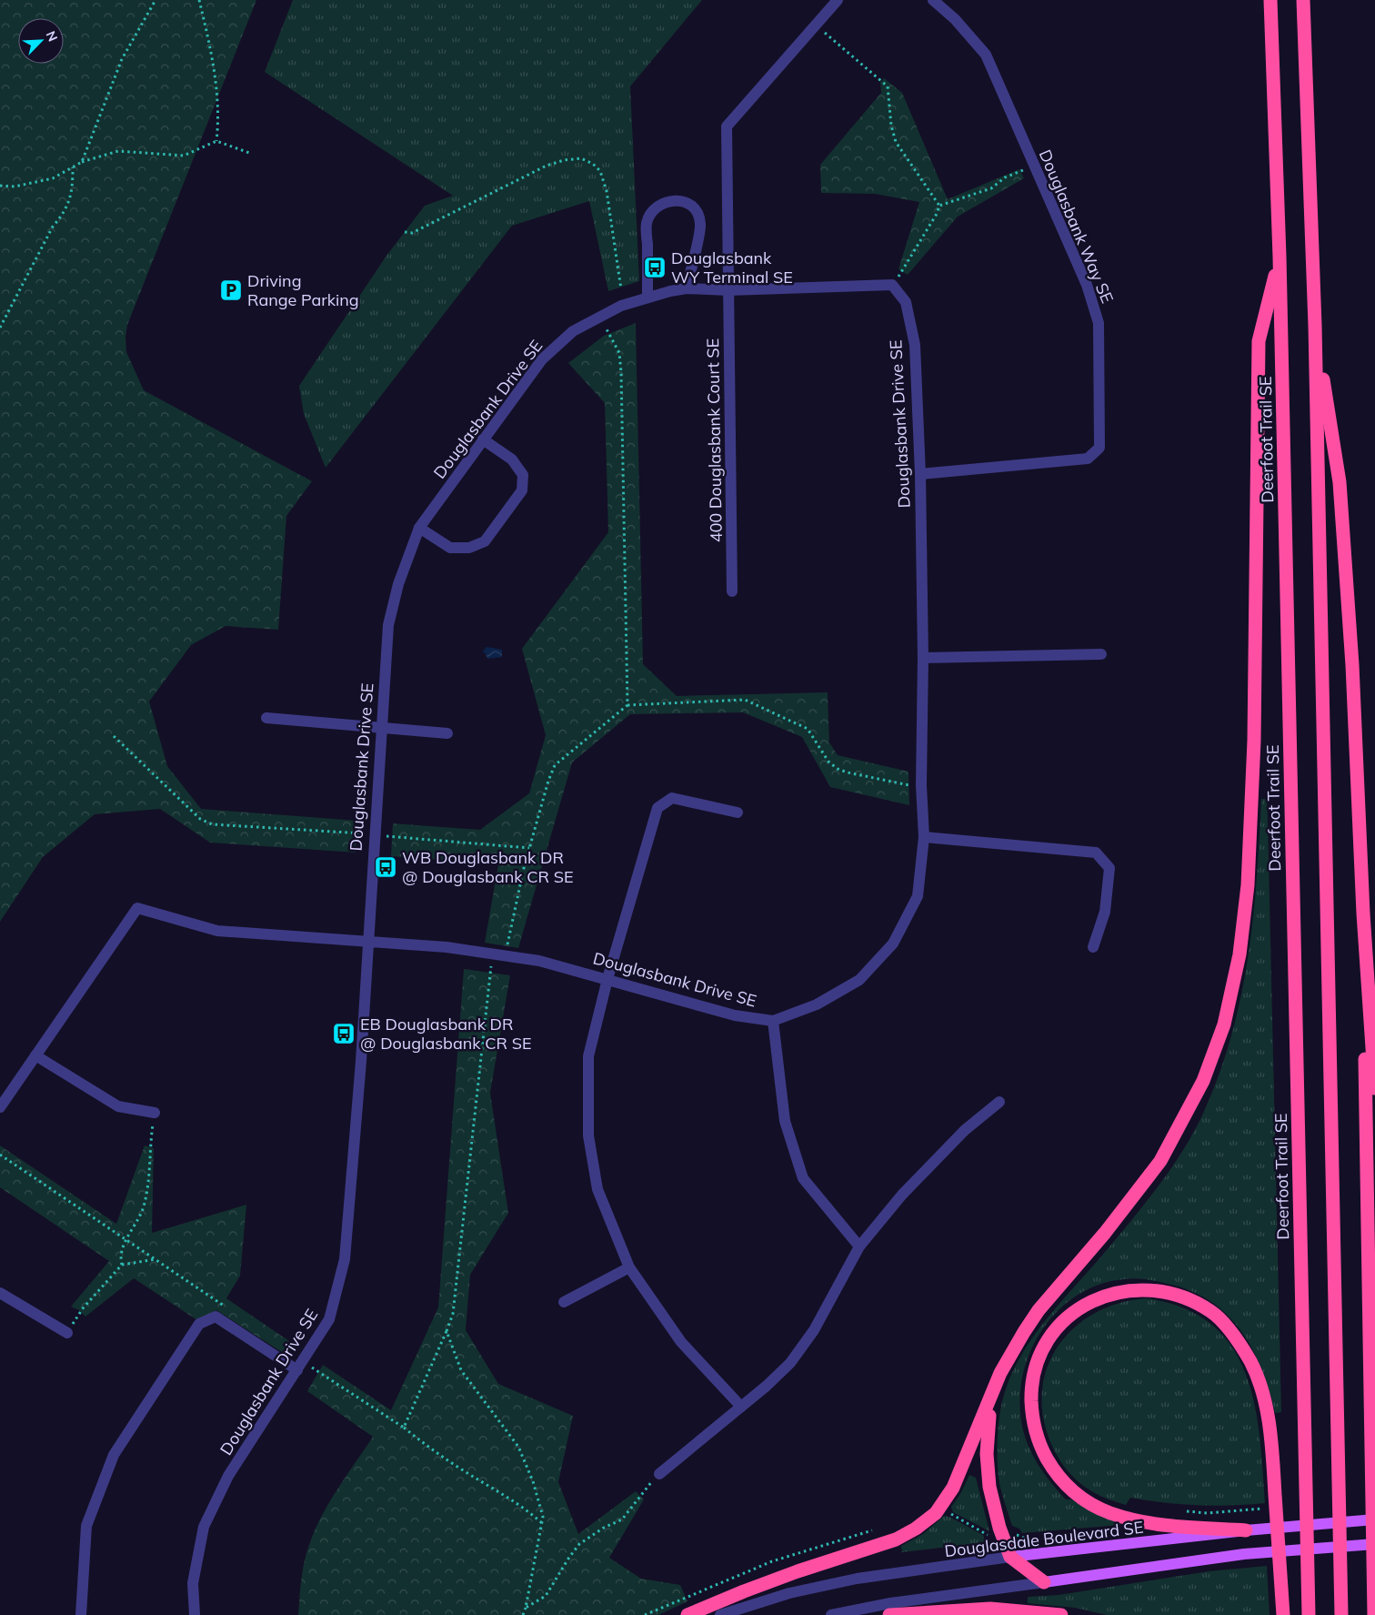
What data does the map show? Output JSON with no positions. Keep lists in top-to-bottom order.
{
  "streets": {
    "highway": ["Deerfoot Trail SE"],
    "main road": ["Douglasdale Boulevard SE"],
    "street": ["Douglasbank Way SE", "Douglasbank Drive SE", "400 Douglasbank Court SE"]
  },
  "crossings": [
    ["Douglasbank Way SE", "Douglasbank Drive SE"],
    ["Douglasbank Drive SE", "400 Douglasbank Court SE"]
  ],
  "places": {
    "bus stop": ["Douglasbank WY Terminal SE", "WB Douglasbank DR @ Douglasbank CR SE", "EB Douglasbank DR @ Douglasbank CR SE"],
    "parking": ["Driving Range Parking"]
  },
  "north": "top right"
}
